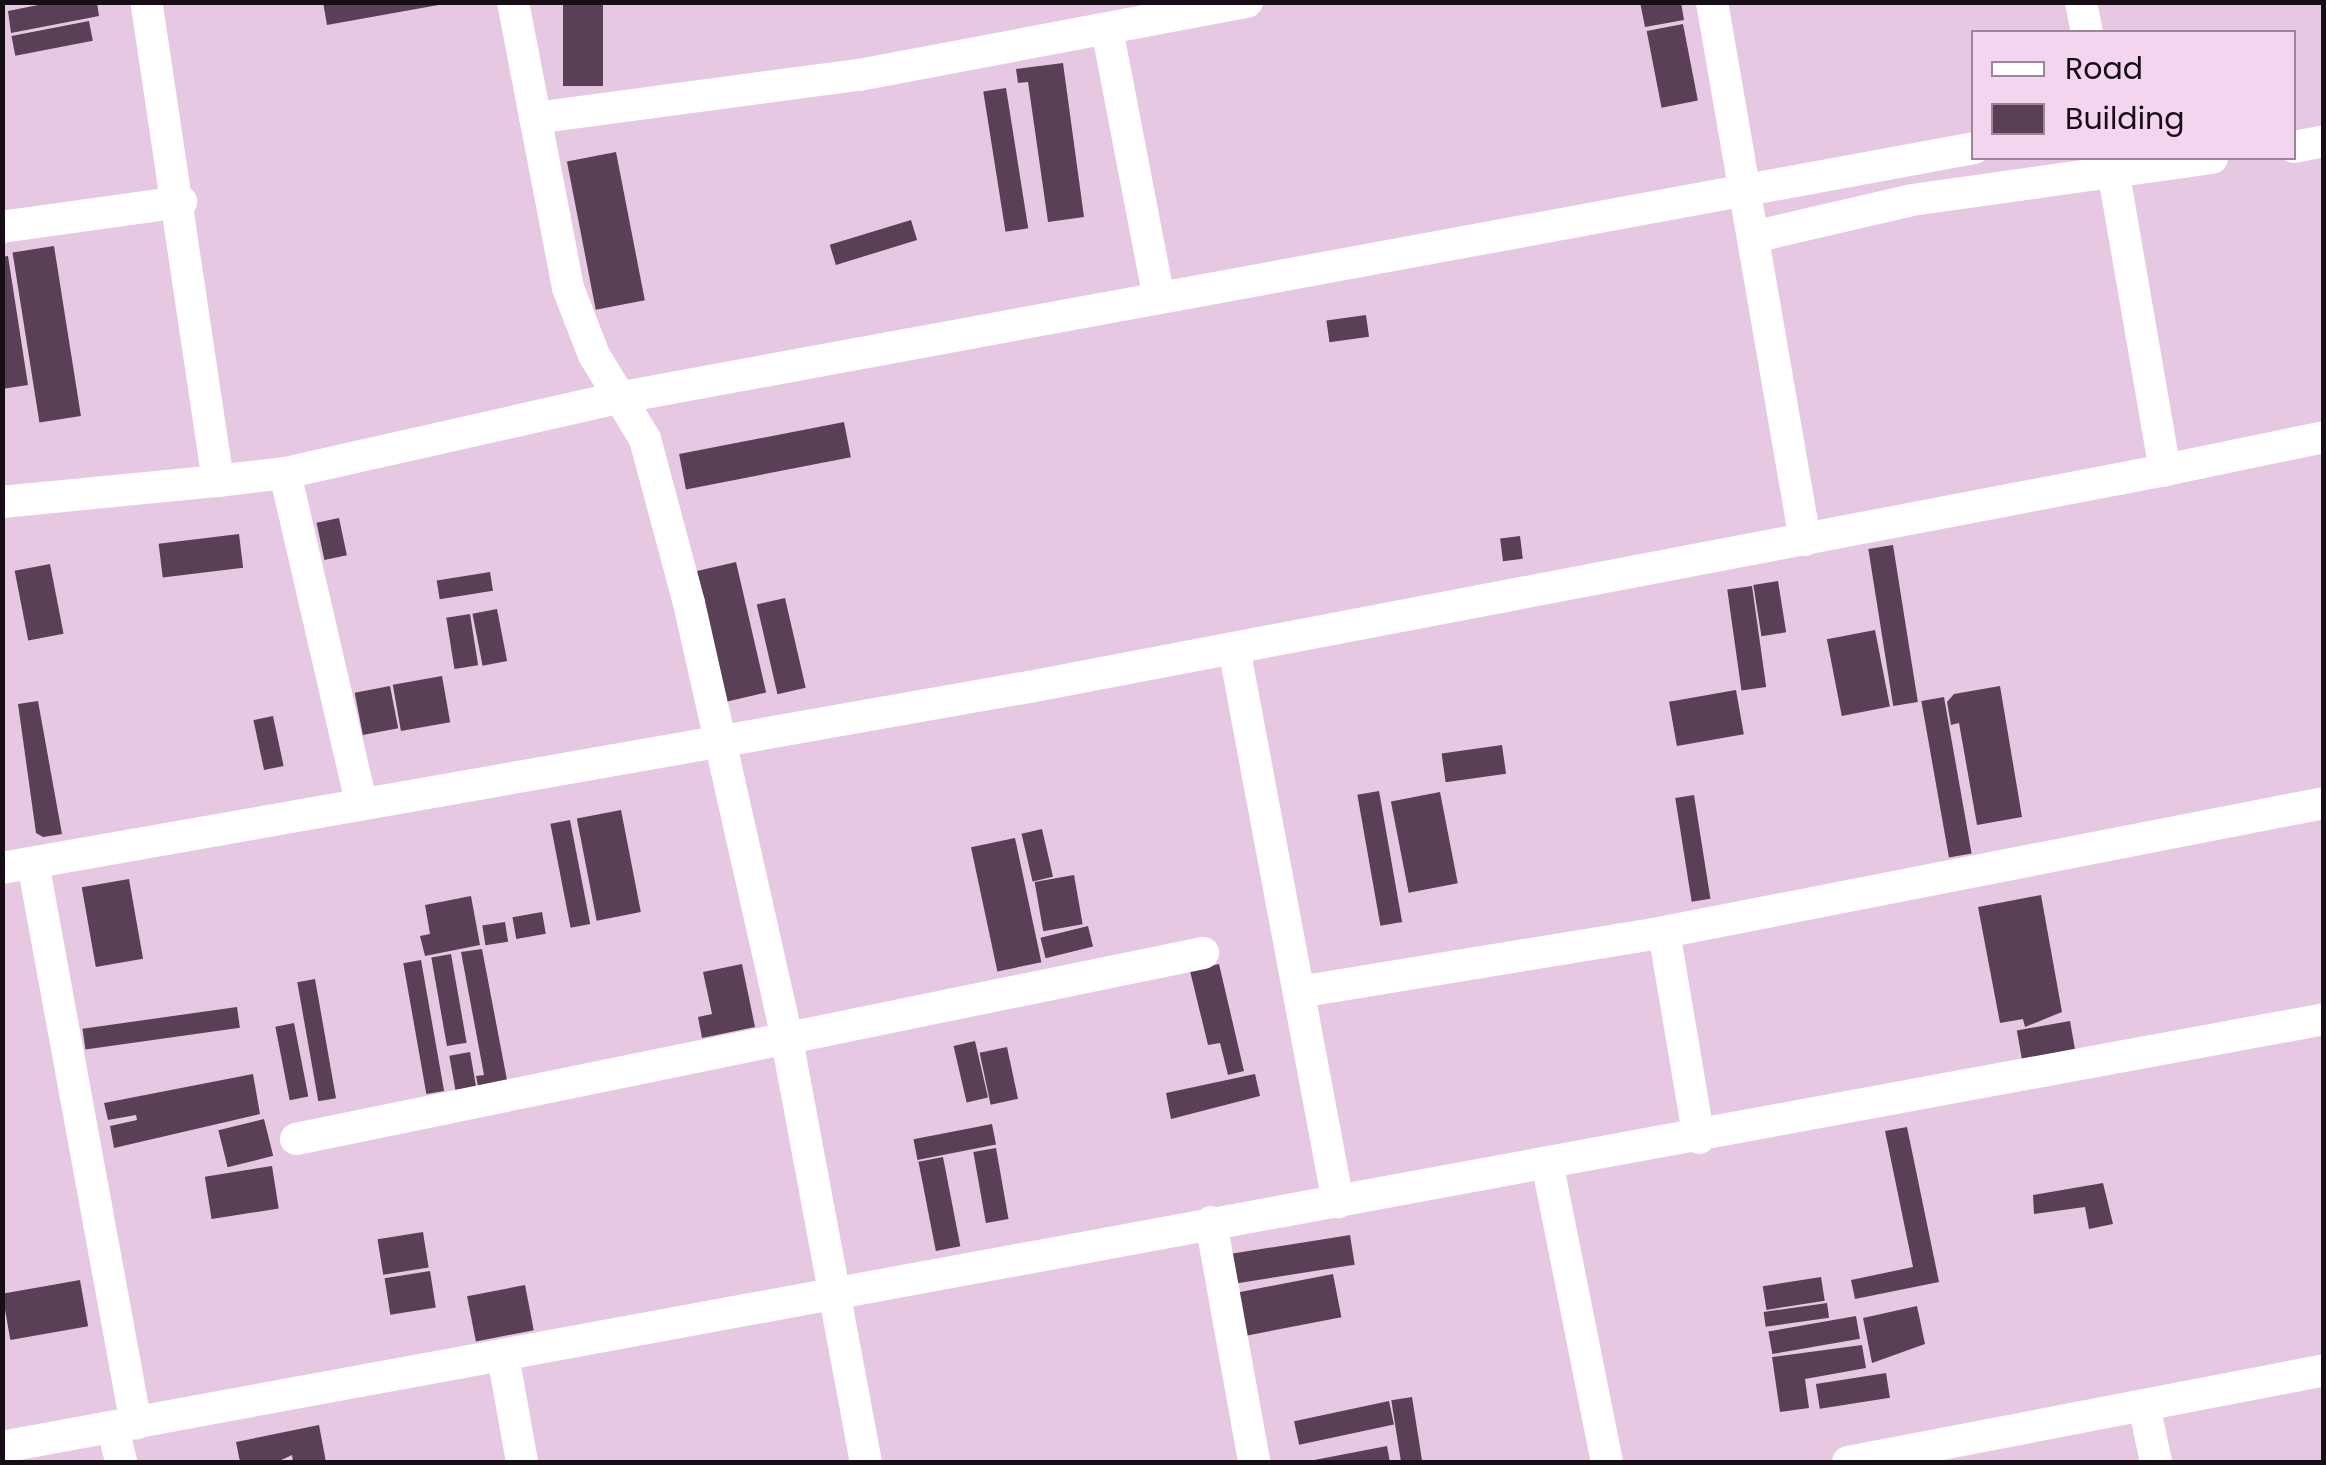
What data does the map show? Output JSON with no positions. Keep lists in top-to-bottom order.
{
  "legend": ["Road", "Building"]
}
